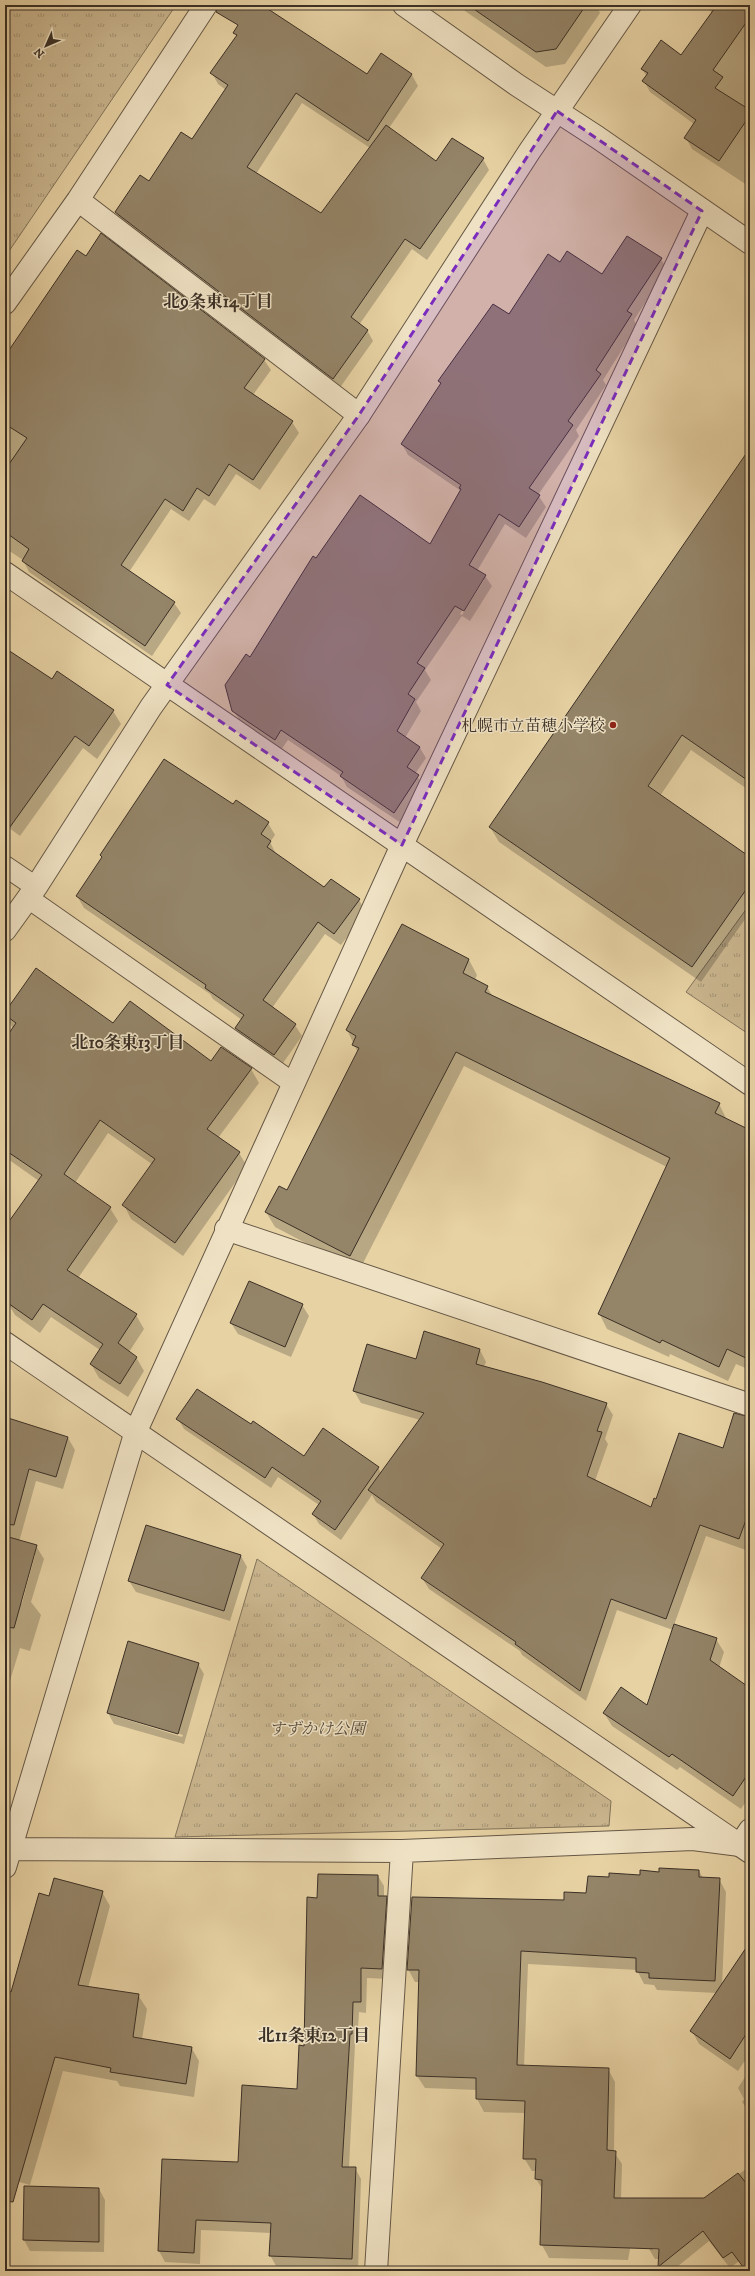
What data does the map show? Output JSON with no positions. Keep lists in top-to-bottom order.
{
  "districts": ["北9条東14丁目", "北10条東13丁目", "北11条東12丁目"],
  "parks": ["すずかけ公園"],
  "places": ["札幌市立苗穂小学校"],
  "north": "bottom left"
}
